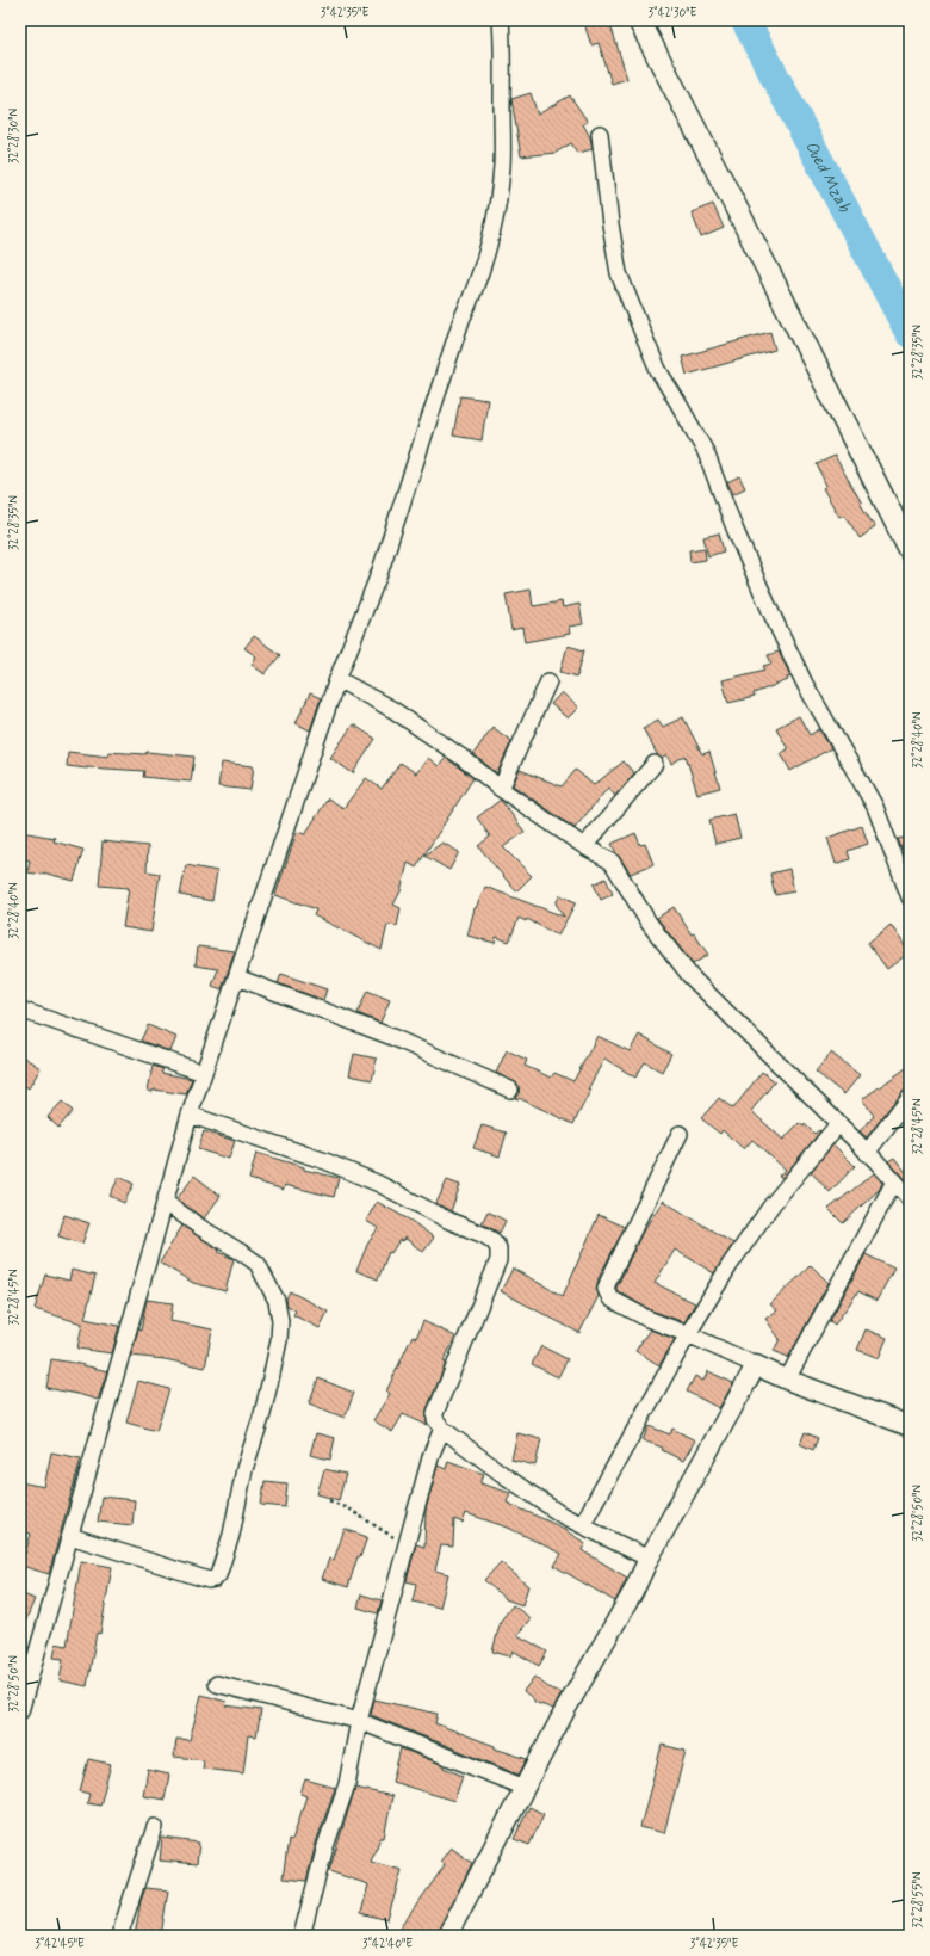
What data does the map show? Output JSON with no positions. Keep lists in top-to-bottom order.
{
  "water": ["Oued Mzab"],
  "coordinates": [
    "3°42'35\"E",
    "3°42'30\"E",
    "32°28'30\"N",
    "32°28'35\"N",
    "32°28'40\"N",
    "32°28'45\"N",
    "32°28'50\"N",
    "32°28'55\"N",
    "3°42'45\"E",
    "3°42'40\"E"
  ]
}
